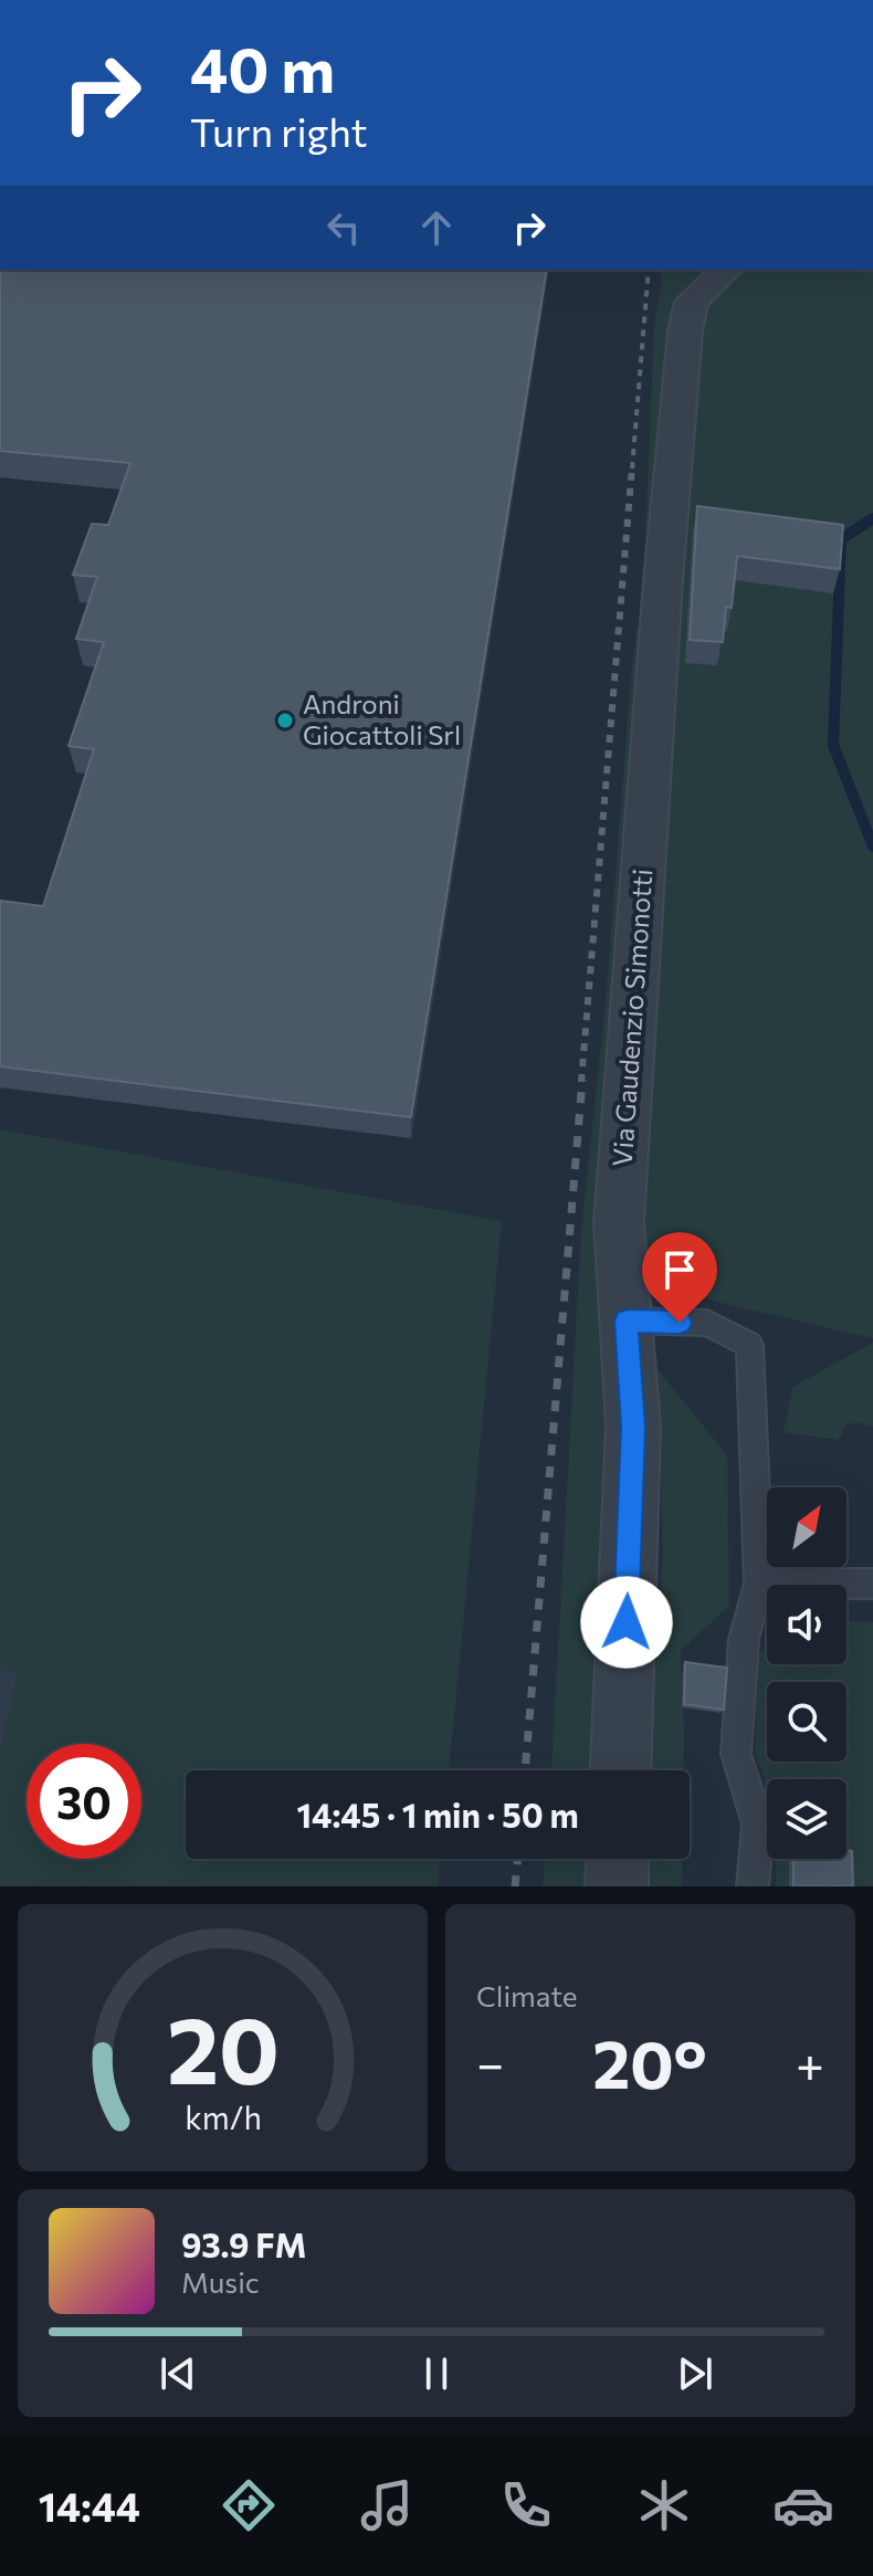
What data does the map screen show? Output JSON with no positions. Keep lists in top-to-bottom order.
{
  "streets": {
    "street": ["Via Gaudenzio Simonotti"]
  },
  "places": ["Androni Giocattoli Srl"],
  "north": "top right",
  "page": {
    "turn": ["40 m", "Turn right"],
    "limit": "30",
    "trip": "14:45 · 1 min · 50 m",
    "tile": "Climate",
    "heat": ["−", "20°", "+"],
    "song": ["93.9 FM", "Music"],
    "tabs": "14:44",
    "gauge": ["20", "km/h"]
  }
}
